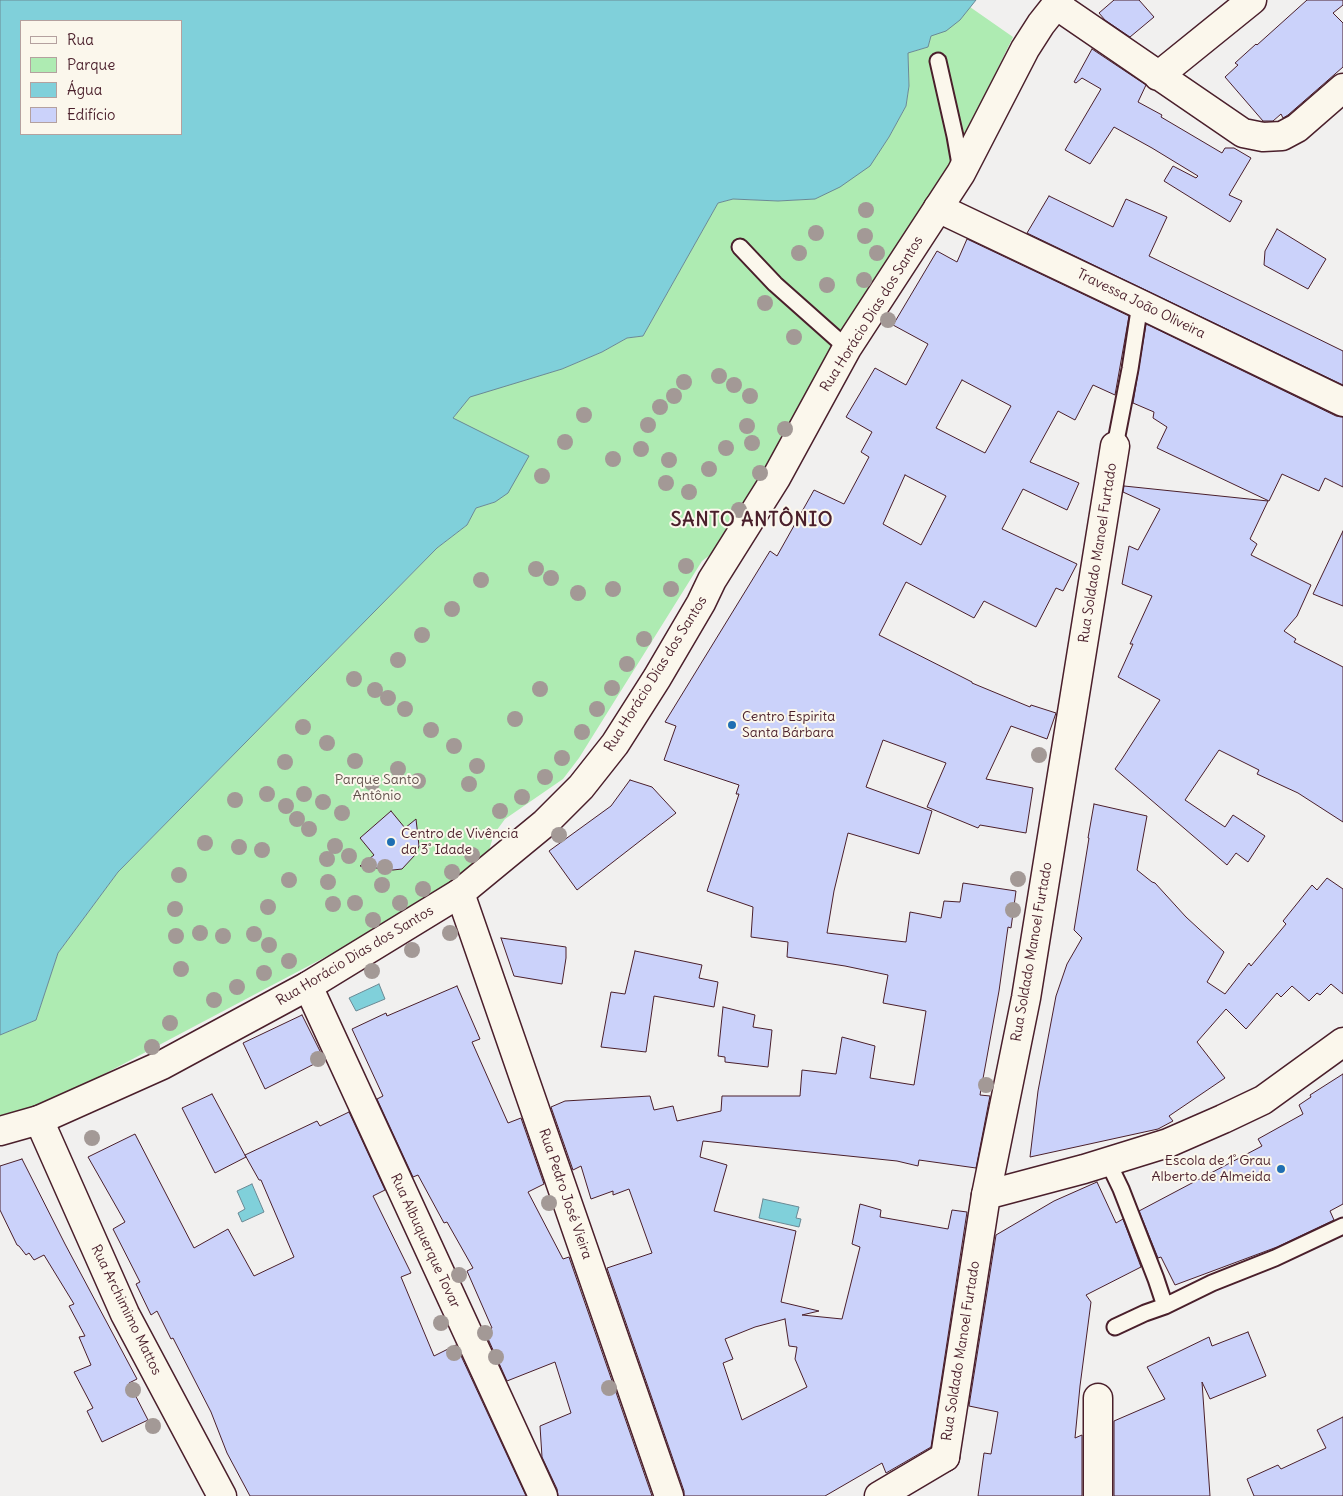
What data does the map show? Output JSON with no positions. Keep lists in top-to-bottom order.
{
  "streets": {
    "street": [
      "Travessa João Oliveira",
      "Rua Horácio Dias dos Santos",
      "Rua Soldado Manoel Furtado",
      "Rua Pedro José Vieira",
      "Rua Albuquerque Tovar",
      "Rua Archimimo Mattos"
    ]
  },
  "crossings": [
    ["Travessa João Oliveira", "Rua Horácio Dias dos Santos"],
    ["Rua Horácio Dias dos Santos", "Rua Pedro José Vieira"],
    ["Rua Horácio Dias dos Santos", "Rua Albuquerque Tovar"],
    ["Rua Horácio Dias dos Santos", "Rua Archimimo Mattos"]
  ],
  "districts": ["SANTO ANTÔNIO"],
  "parks": ["Parque Santo Antônio"],
  "places": ["Centro Espirita Santa Bárbara", "Centro de Vivência da 3˚ Idade", "Escola de 1˚ Grau Alberto de Almeida"],
  "legend": [
    "Rua",
    "Parque",
    "Água",
    "Edifício"
  ]
}
